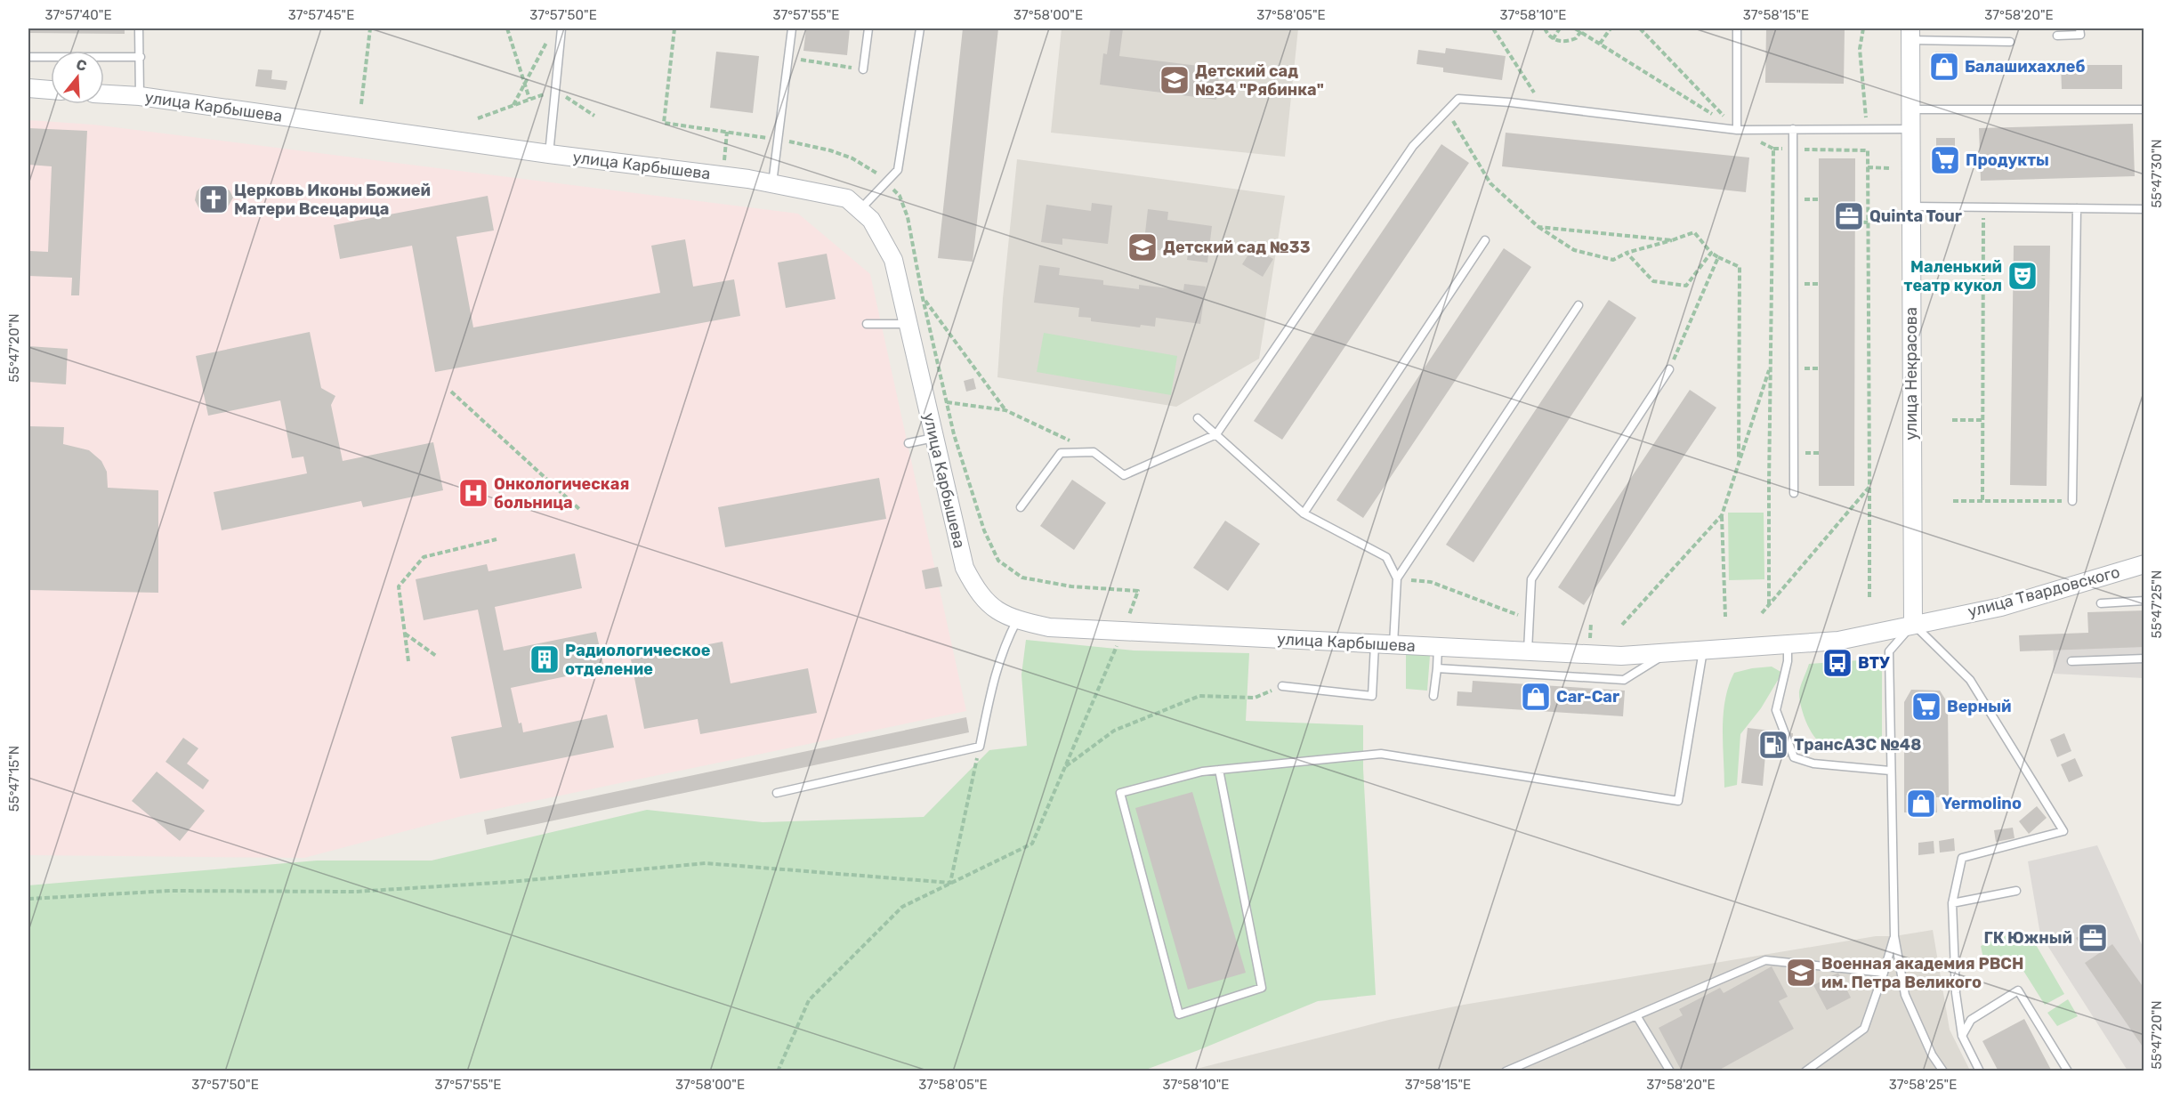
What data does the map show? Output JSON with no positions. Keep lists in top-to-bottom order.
{
  "streets": {
    "street": ["улица Карбышева", "улица Некрасова", "улица Твардовского"]
  },
  "crossings": [
    ["улица Карбышева", "улица Некрасова"],
    ["улица Карбышева", "улица Твардовского"],
    ["улица Некрасова", "улица Твардовского"]
  ],
  "places": {
    "shop": ["Балашихахлеб", "Car-Car", "Yermolino"],
    "school or university": ["Детский сад №34 \"Рябинка\"", "Детский сад №33", "Военная академия РВСН им. Петра Великого"],
    "supermarket": ["Продукты", "Верный"],
    "church": ["Церковь Иконы Божией Матери Всецарица"],
    "office": ["Quinta Tour", "ГК Южный"],
    "theatre": ["Маленький театр кукол"],
    "hospital": ["Онкологическая больница"],
    "building": ["Радиологическое отделение"],
    "bus stop": ["ВТУ"],
    "fuel station": ["ТрансАЗС №48"]
  },
  "north": "top",
  "coordinates": [
    "37°57'40\"E",
    "37°57'45\"E",
    "37°57'50\"E",
    "37°57'55\"E",
    "37°58'00\"E",
    "37°58'05\"E",
    "37°58'10\"E",
    "37°58'15\"E",
    "37°58'20\"E",
    "55°47'30\"N",
    "55°47'20\"N",
    "55°47'25\"N",
    "55°47'15\"N",
    "37°58'25\"E"
  ]
}
